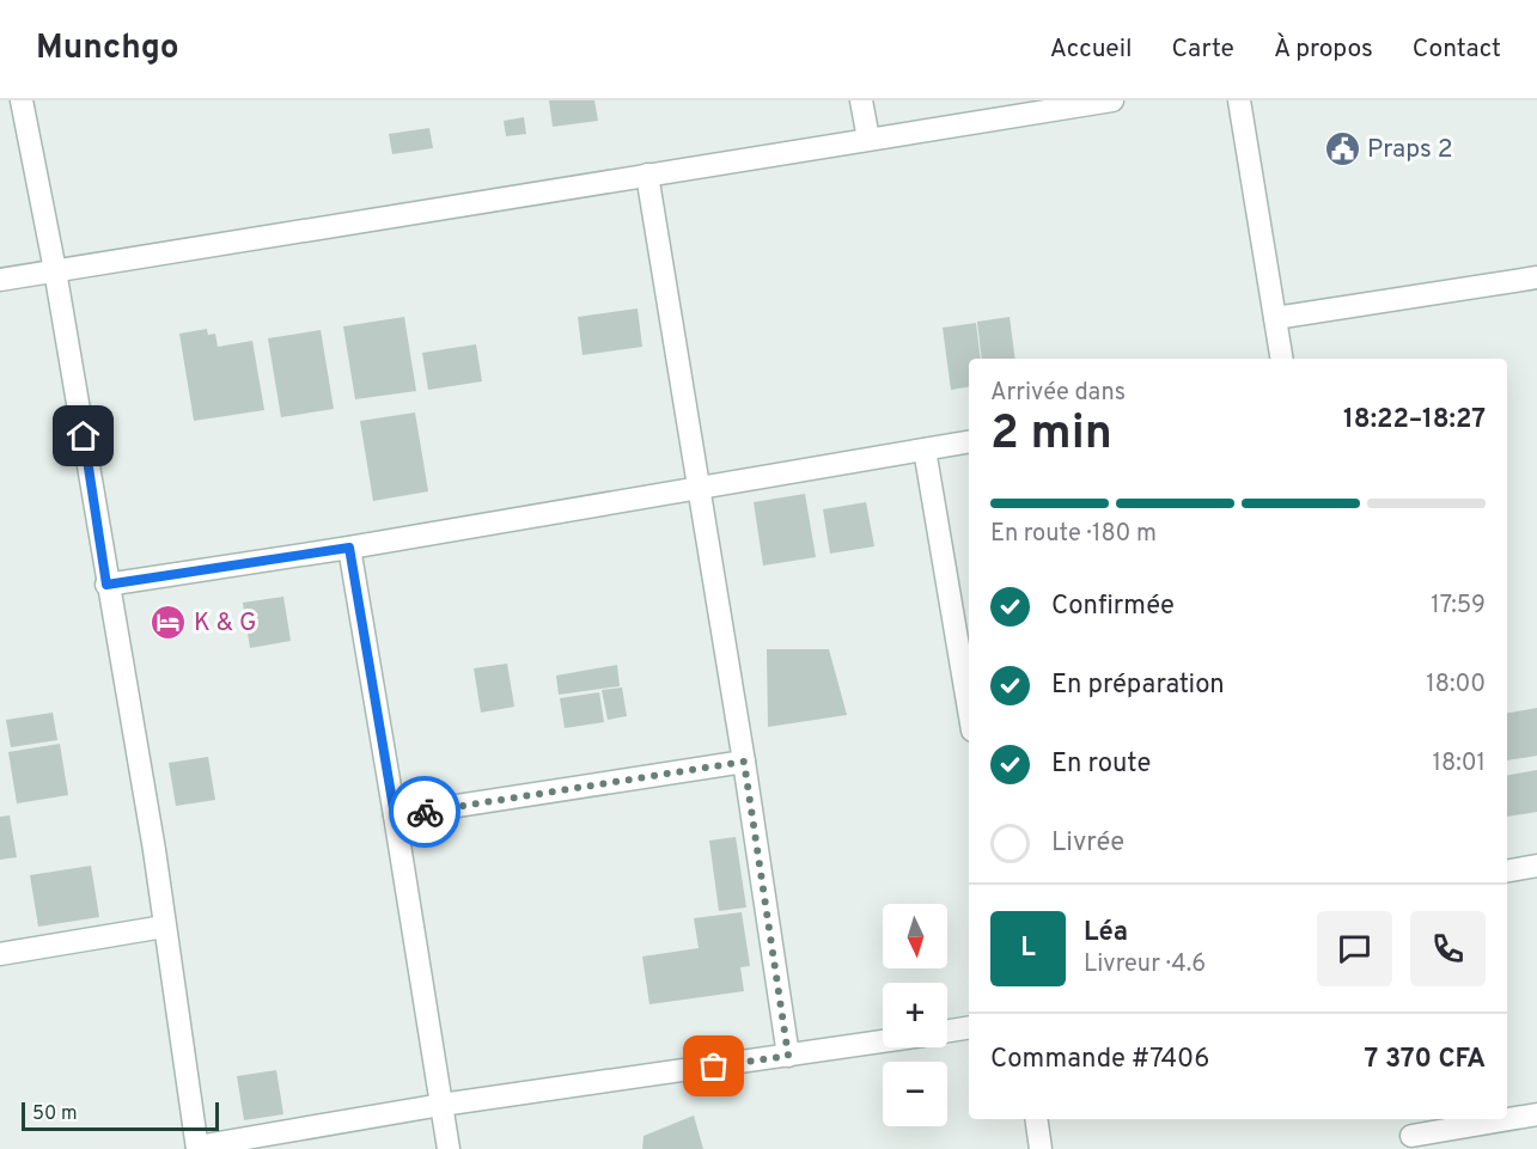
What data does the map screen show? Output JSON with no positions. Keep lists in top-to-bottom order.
{
  "places": {
    "public building": ["Praps 2"],
    "hotel": ["K & G"]
  },
  "scale_bar": "50 m",
  "north": "bottom",
  "page": {
    "header": "Munchgo",
    "nav": [
      "Accueil",
      "Carte",
      "À propos",
      "Contact"
    ],
    "heading": ["2 min", "Arrivée dans", "18:22–18:27"],
    "panel": [
      "Léa",
      "Livreur · 4.6",
      "Commande #7406",
      "7 370 CFA"
    ],
    "bar": "En route · 180 m",
    "list": [
      ["Confirmée", "17:59"],
      ["En préparation", "18:00"],
      ["En route", "18:01"],
      "Livrée"
    ],
    "map_buttons": ["+", "−"],
    "round": "L",
    "scale": "50 m"
  }
}
